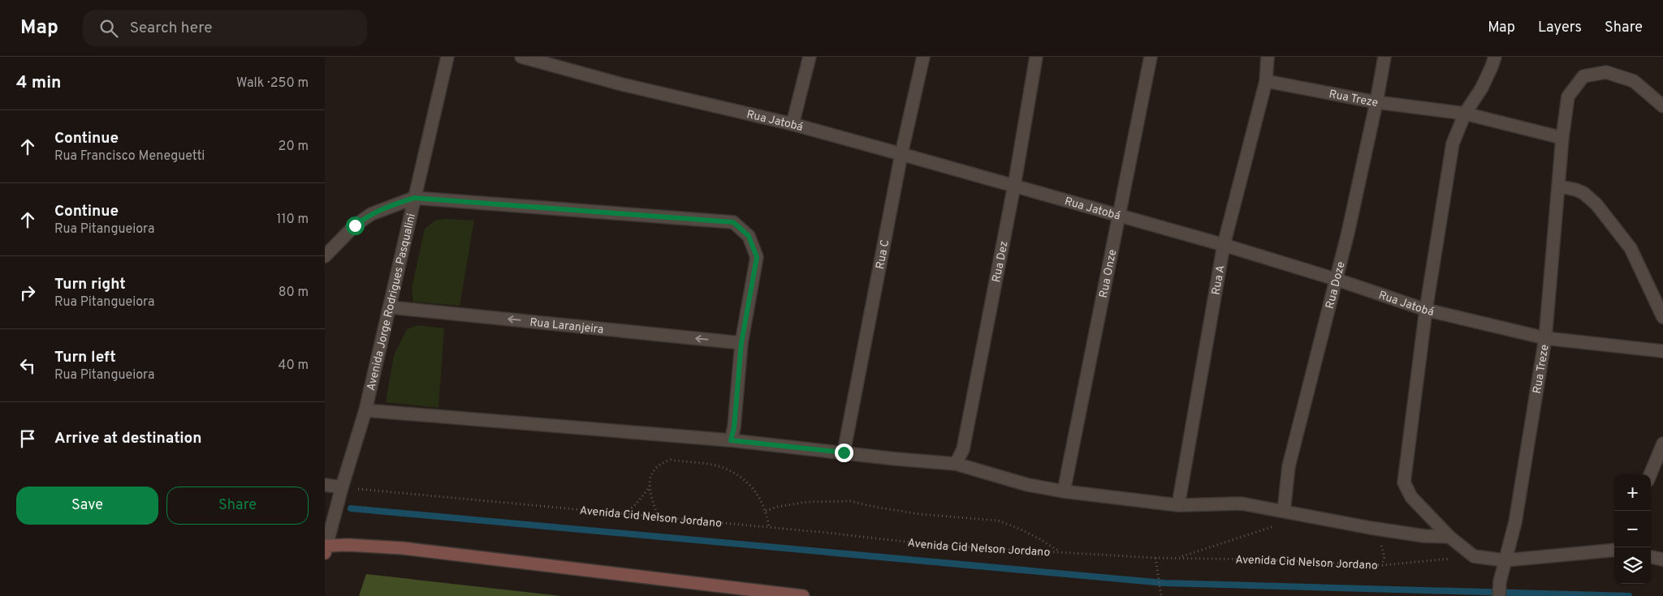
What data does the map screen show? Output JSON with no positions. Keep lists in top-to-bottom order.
{
  "streets": {
    "street": [
      "Rua Treze",
      "Rua Jatobá",
      "Rua C",
      "Rua Dez",
      "Rua Onze",
      "Rua A",
      "Rua Doze",
      "Avenida Jorge Rodrigues Pasqualini",
      "Rua Laranjeira"
    ],
    "path": ["Avenida Cid Nelson Jordano"]
  },
  "crossings": [
    ["Rua Treze", "Rua Jatobá"],
    ["Rua Treze", "Rua A"],
    ["Rua Treze", "Rua Doze"],
    ["Rua Jatobá", "Rua C"],
    ["Rua Jatobá", "Rua Dez"],
    ["Rua Jatobá", "Rua Onze"],
    ["Rua Jatobá", "Rua A"],
    ["Rua Jatobá", "Rua Doze"],
    ["Avenida Jorge Rodrigues Pasqualini", "Rua Laranjeira"],
    ["Avenida Jorge Rodrigues Pasqualini", "Avenida Cid Nelson Jordano"]
  ],
  "page": {
    "header": "Map",
    "search": "Search here",
    "nav": ["Map", "Layers", "Share"],
    "heading": ["4 min", "Walk · 250 m"],
    "list": [
      ["Continue", "Rua Francisco Meneguetti", "20 m"],
      ["Continue", "Rua Pitangueiora", "110 m"],
      ["Turn right", "Rua Pitangueiora", "80 m"],
      ["Turn left", "Rua Pitangueiora", "40 m"],
      "Arrive at destination"
    ],
    "buttons": ["Save", "Share"],
    "map_buttons": ["+", "−"]
  }
}
